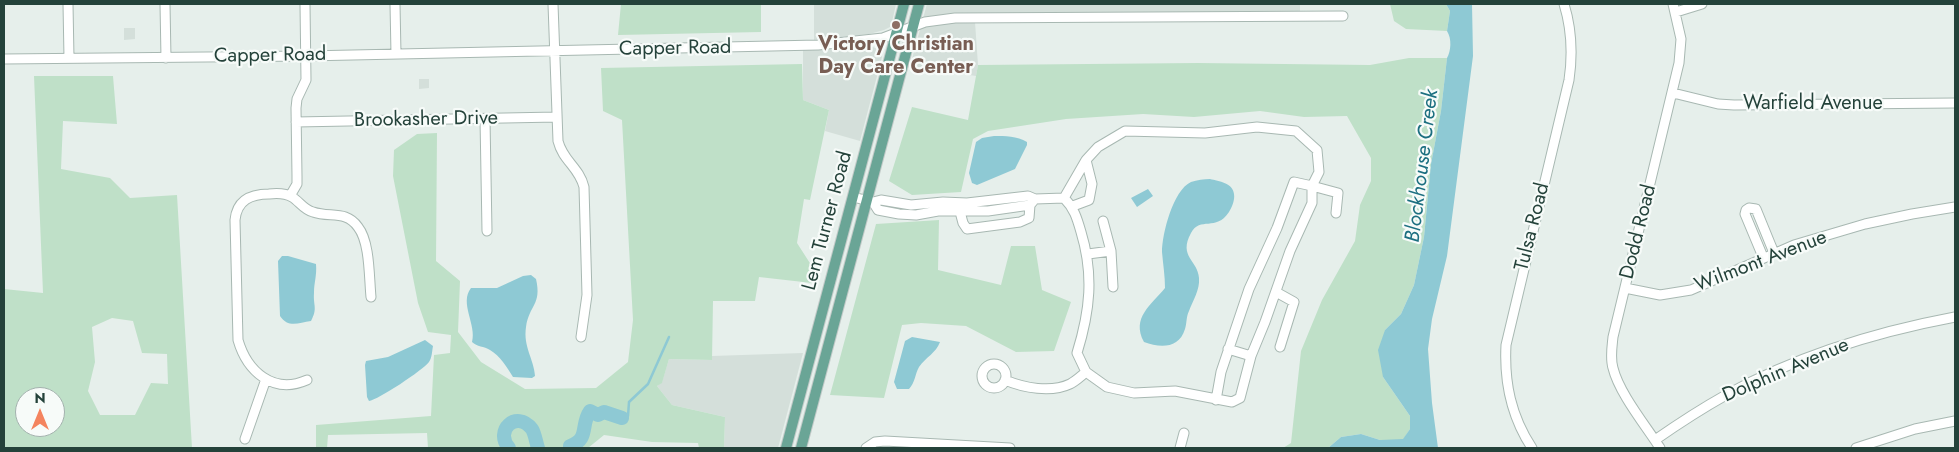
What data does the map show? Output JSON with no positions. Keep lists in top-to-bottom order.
{
  "streets": {
    "main road": ["Lem Turner Road"],
    "street": [
      "Capper Road",
      "Warfield Avenue",
      "Brookasher Drive",
      "Tulsa Road",
      "Dodd Road",
      "Wilmont Avenue",
      "Dolphin Avenue"
    ]
  },
  "crossings": [
    ["Capper Road", "Lem Turner Road"],
    ["Warfield Avenue", "Dodd Road"],
    ["Dodd Road", "Wilmont Avenue"],
    ["Dodd Road", "Dolphin Avenue"]
  ],
  "water": ["Blockhouse Creek"],
  "places": ["Victory Christian Day Care Center"],
  "north": "top"
}
